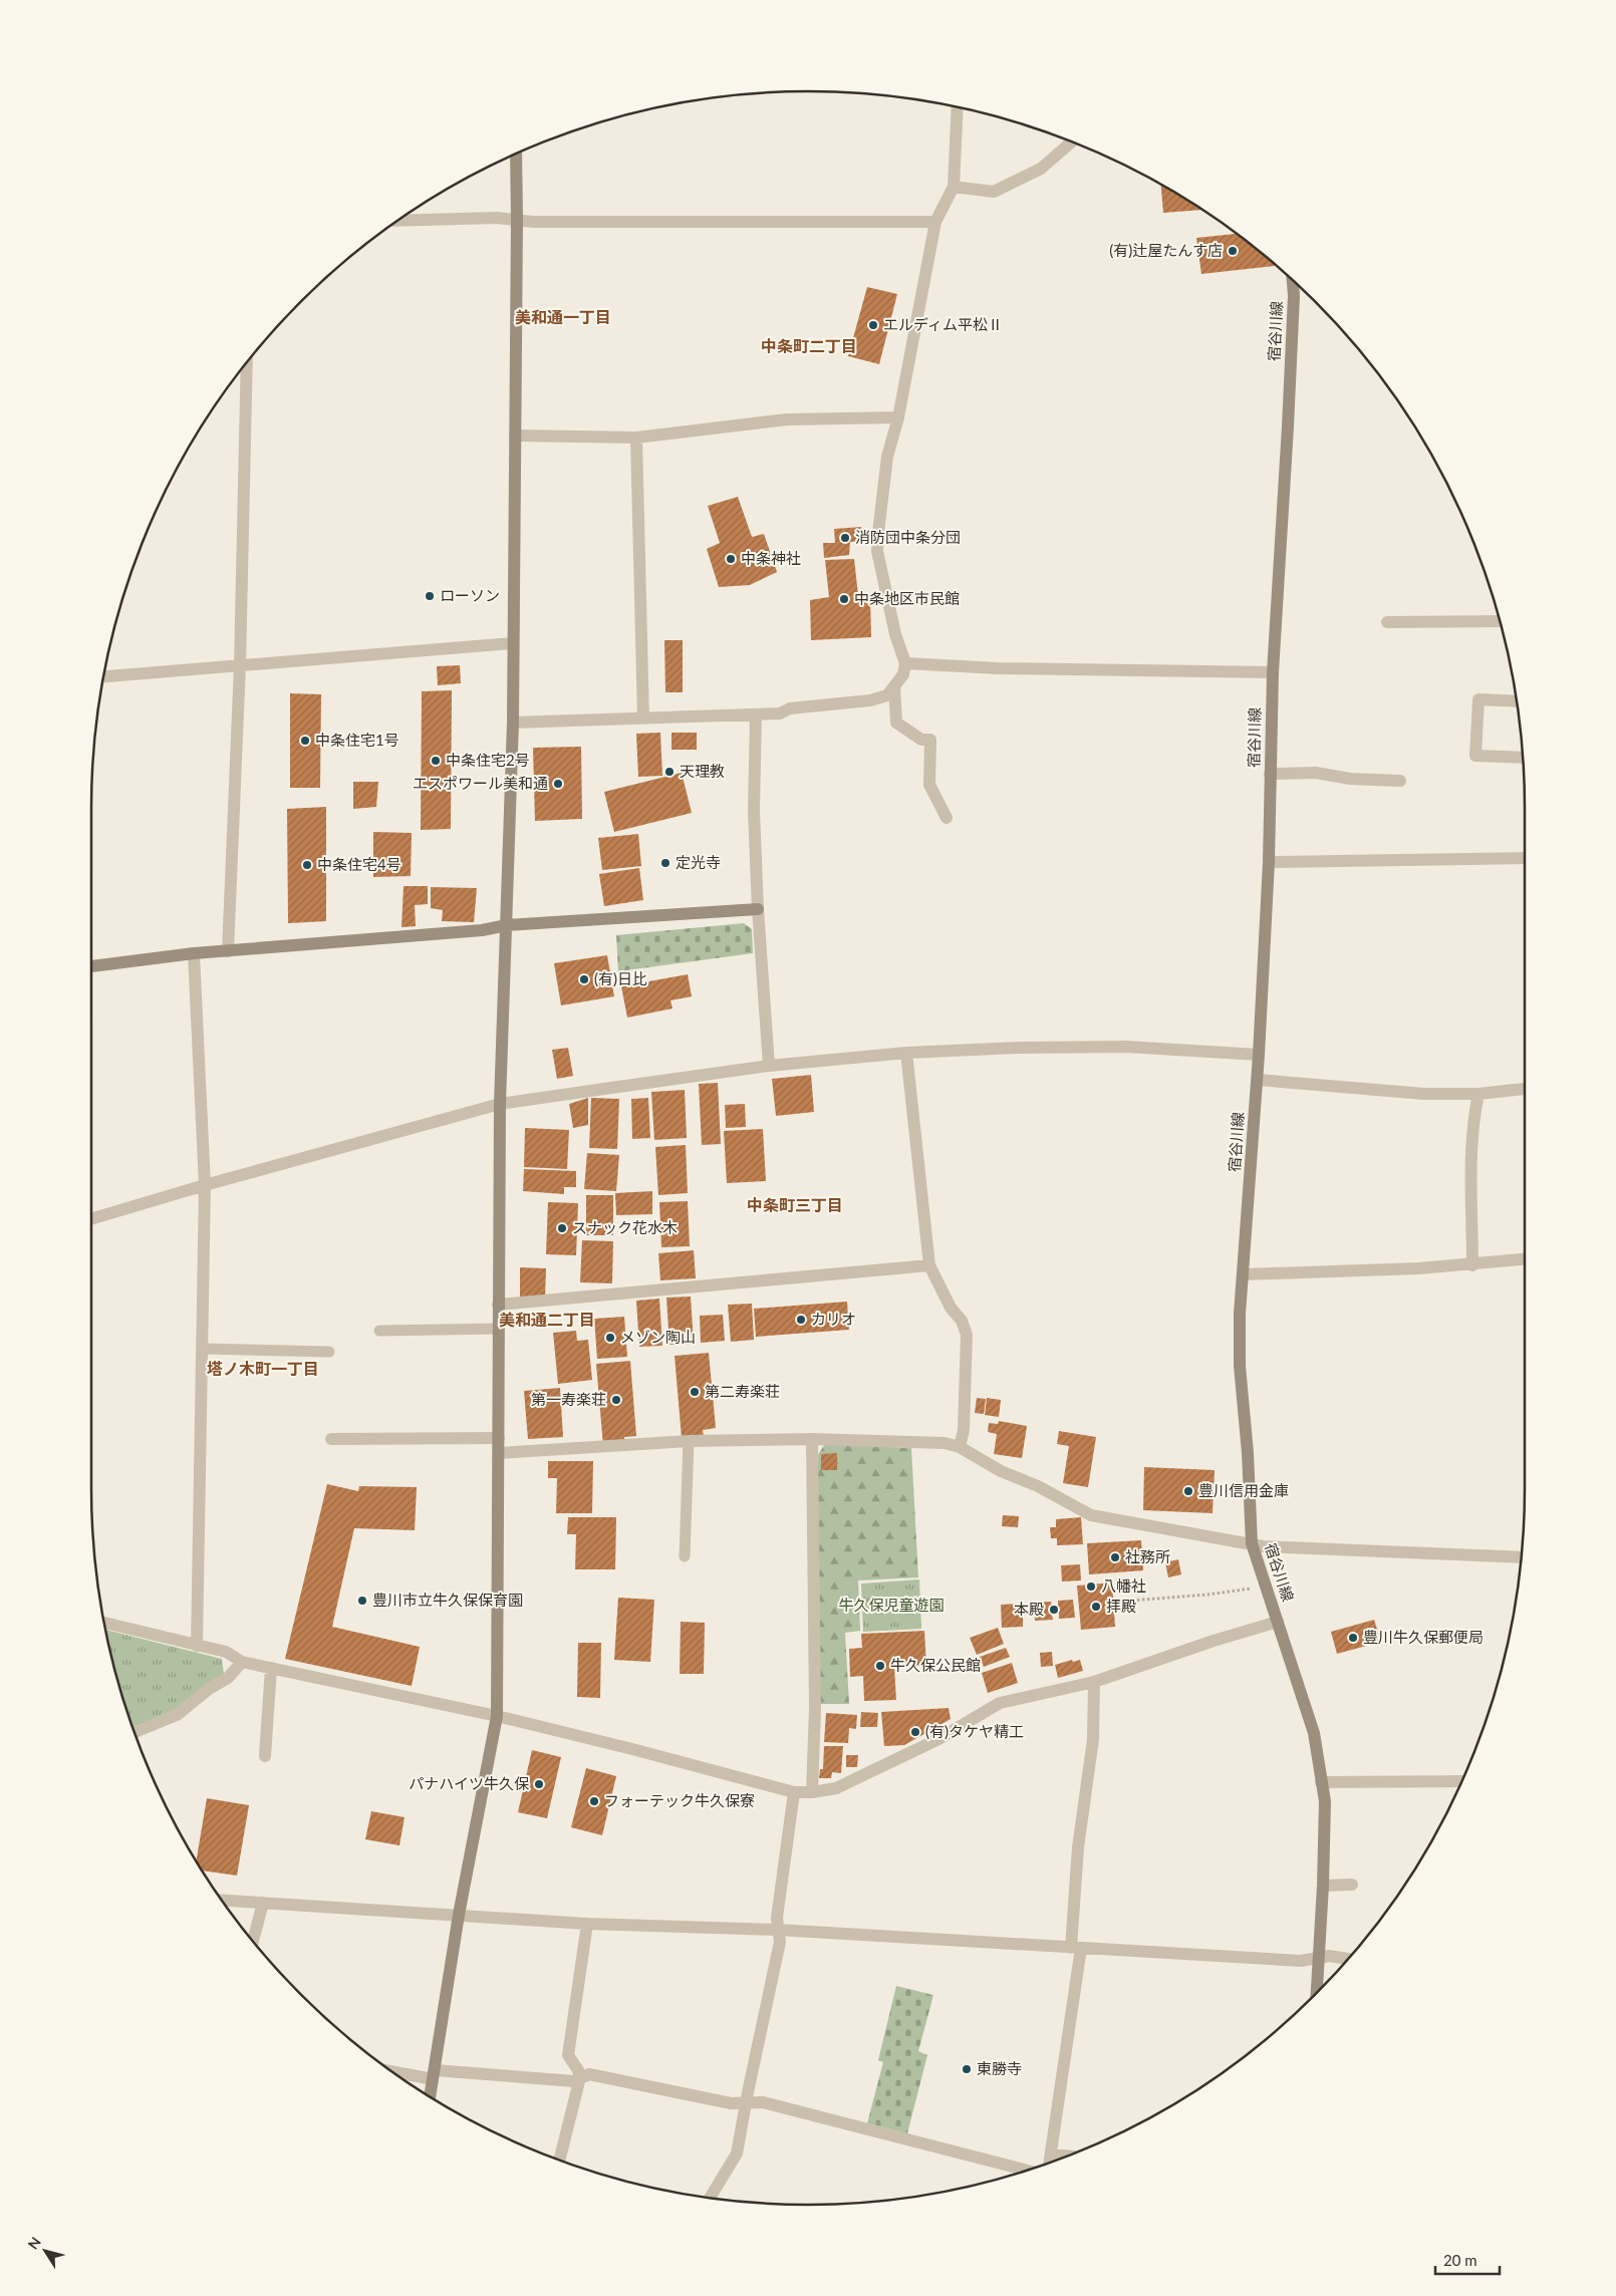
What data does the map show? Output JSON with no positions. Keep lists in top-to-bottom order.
{
  "streets": {
    "street": ["宿谷川線"]
  },
  "districts": [
    "美和通一丁目",
    "中条町二丁目",
    "中条町三丁目",
    "美和通二丁目",
    "塔ノ木町一丁目"
  ],
  "parks": ["牛久保児童遊園"],
  "places": [
    "(有)辻屋たんす店",
    "エルディム平松Ⅱ",
    "消防団中条分団",
    "中条神社",
    "ローソン",
    "中条地区市民館",
    "中条住宅1号",
    "中条住宅2号",
    "天理教",
    "エスポワール美和通",
    "定光寺",
    "中条住宅4号",
    "(有)日比",
    "スナック花水木",
    "カリオ",
    "メゾン陶山",
    "第二寿楽荘",
    "第一寿楽荘",
    "豊川信用金庫",
    "社務所",
    "八幡社",
    "豊川市立牛久保保育園",
    "拝殿",
    "本殿",
    "豊川牛久保郵便局",
    "牛久保公民館",
    "(有)タケヤ精工",
    "パナハイツ牛久保",
    "フォーテック牛久保寮",
    "東勝寺"
  ],
  "scale_bar": "20 m",
  "north": "top left"
}
